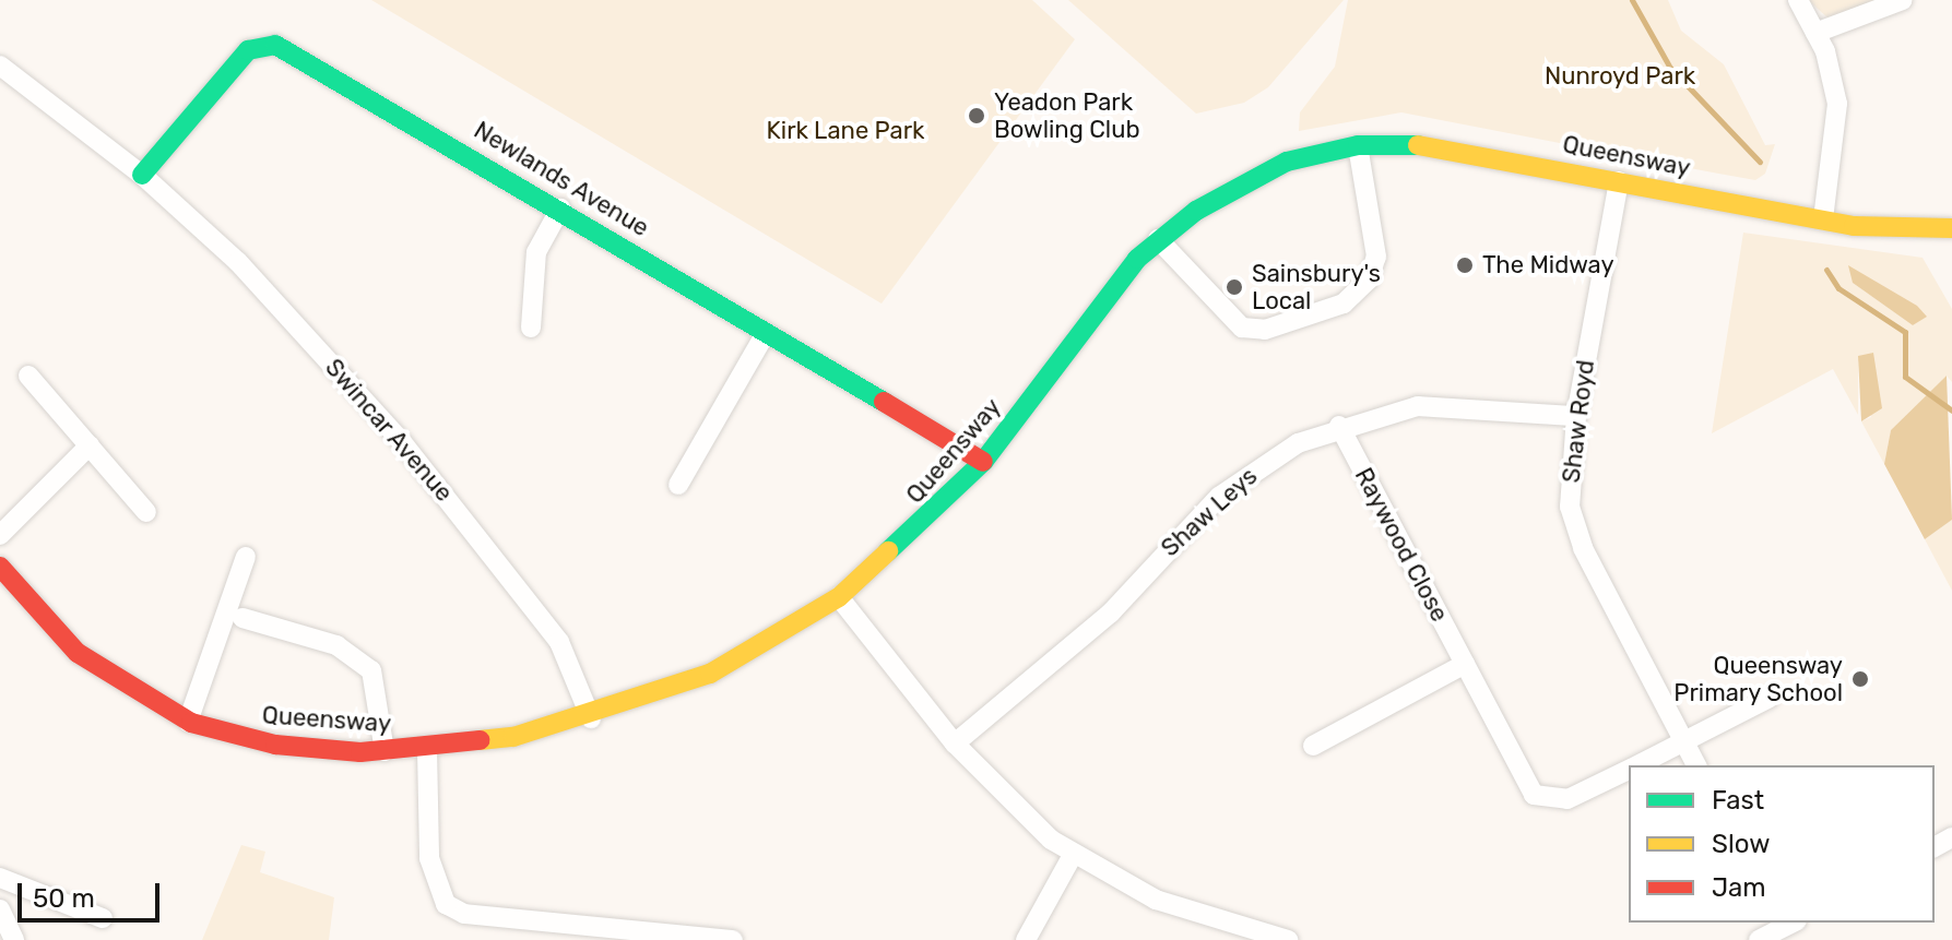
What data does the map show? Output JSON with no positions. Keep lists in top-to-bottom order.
{
  "streets": {
    "street": [
      "Queensway",
      "Newlands Avenue",
      "Shaw Royd",
      "Swincar Avenue",
      "Shaw Leys",
      "Raywood Close"
    ]
  },
  "crossings": [
    ["Queensway", "Newlands Avenue"],
    ["Queensway", "Shaw Royd"],
    ["Queensway", "Swincar Avenue"],
    ["Newlands Avenue", "Swincar Avenue"],
    ["Shaw Royd", "Shaw Leys"],
    ["Shaw Royd", "Raywood Close"],
    ["Shaw Leys", "Raywood Close"]
  ],
  "parks": ["Nunroyd Park", "Kirk Lane Park"],
  "places": [
    "Yeadon Park Bowling Club",
    "The Midway",
    "Sainsbury's Local",
    "Queensway Primary School"
  ],
  "legend": ["Fast", "Slow", "Jam"],
  "scale_bar": "50 m"
}
